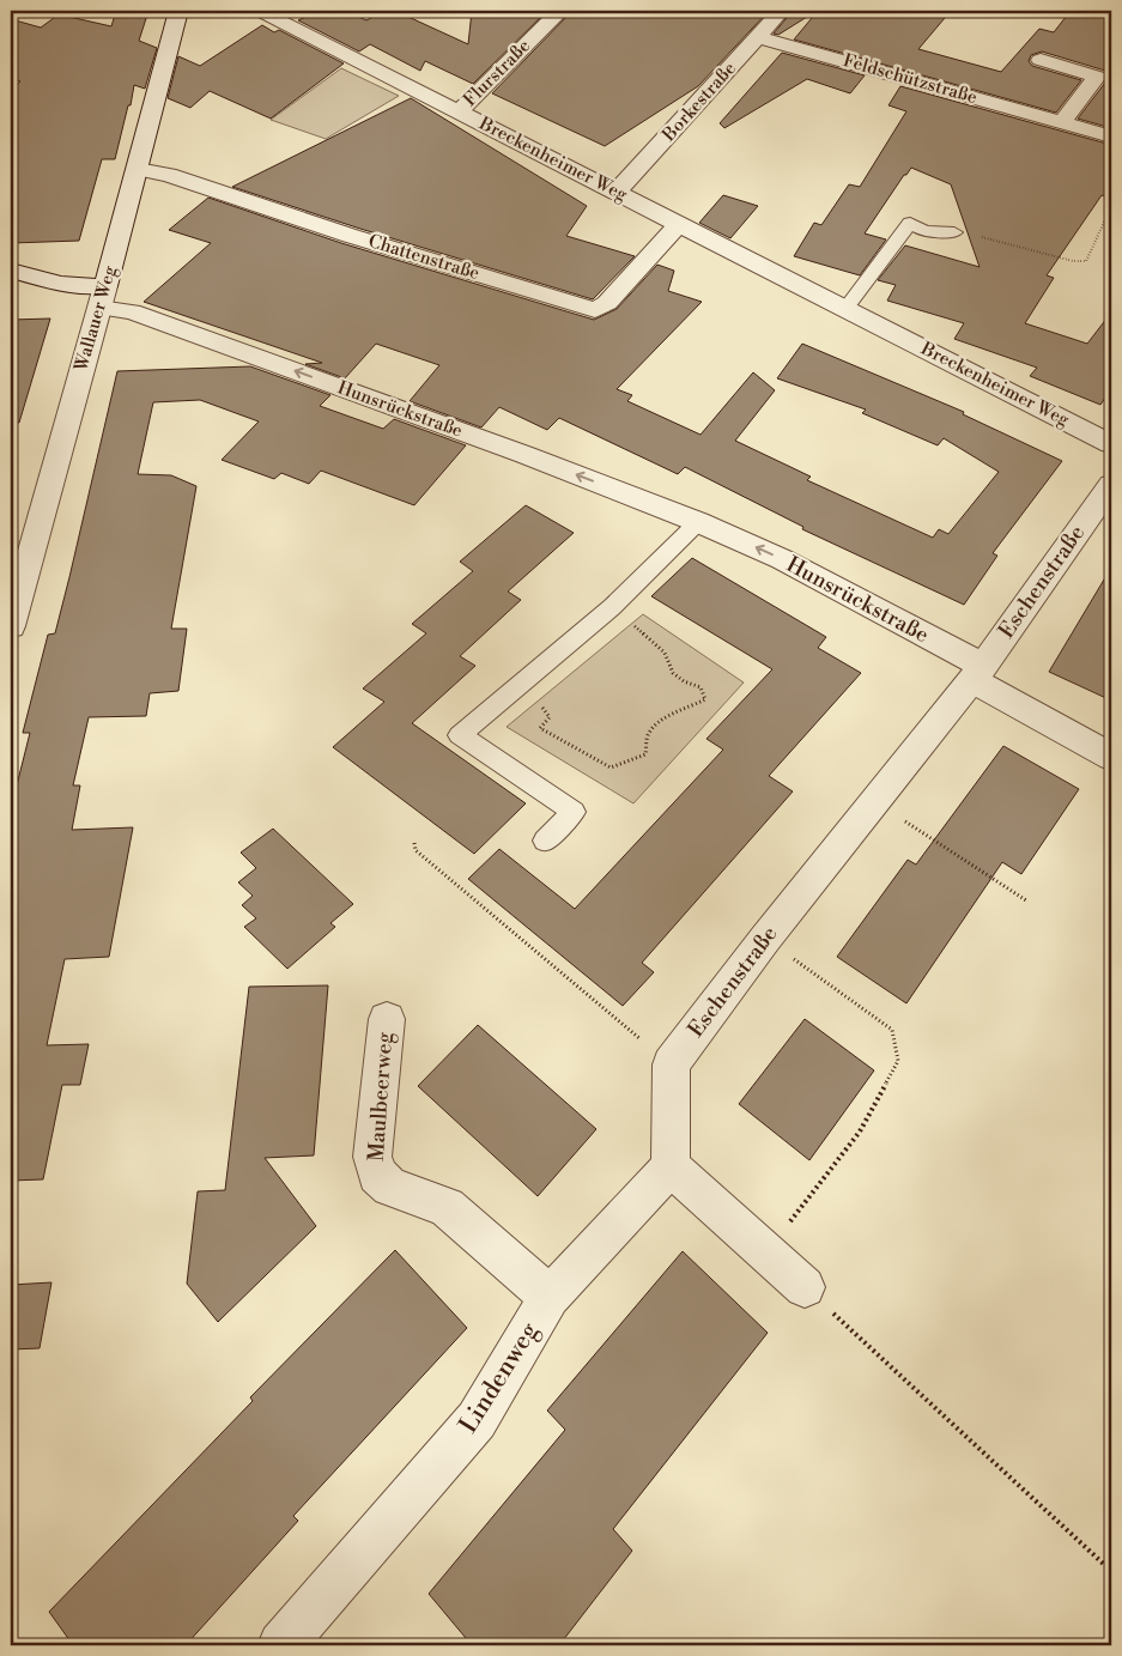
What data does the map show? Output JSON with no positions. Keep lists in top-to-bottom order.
{
  "streets": {
    "street": [
      "Flurstraße",
      "Feldschützstraße",
      "Borkestraße",
      "Breckenheimer Weg",
      "Chattenstraße",
      "Wallauer Weg",
      "Hunsrückstraße",
      "Eschenstraße",
      "Maulbeerweg",
      "Lindenweg"
    ]
  },
  "crossings": [
    ["Flurstraße", "Breckenheimer Weg"],
    ["Feldschützstraße", "Borkestraße"],
    ["Borkestraße", "Breckenheimer Weg"],
    ["Breckenheimer Weg", "Chattenstraße"],
    ["Chattenstraße", "Wallauer Weg"],
    ["Wallauer Weg", "Hunsrückstraße"],
    ["Hunsrückstraße", "Eschenstraße"],
    ["Maulbeerweg", "Lindenweg"]
  ],
  "one_way": ["Hunsrückstraße"]
}
